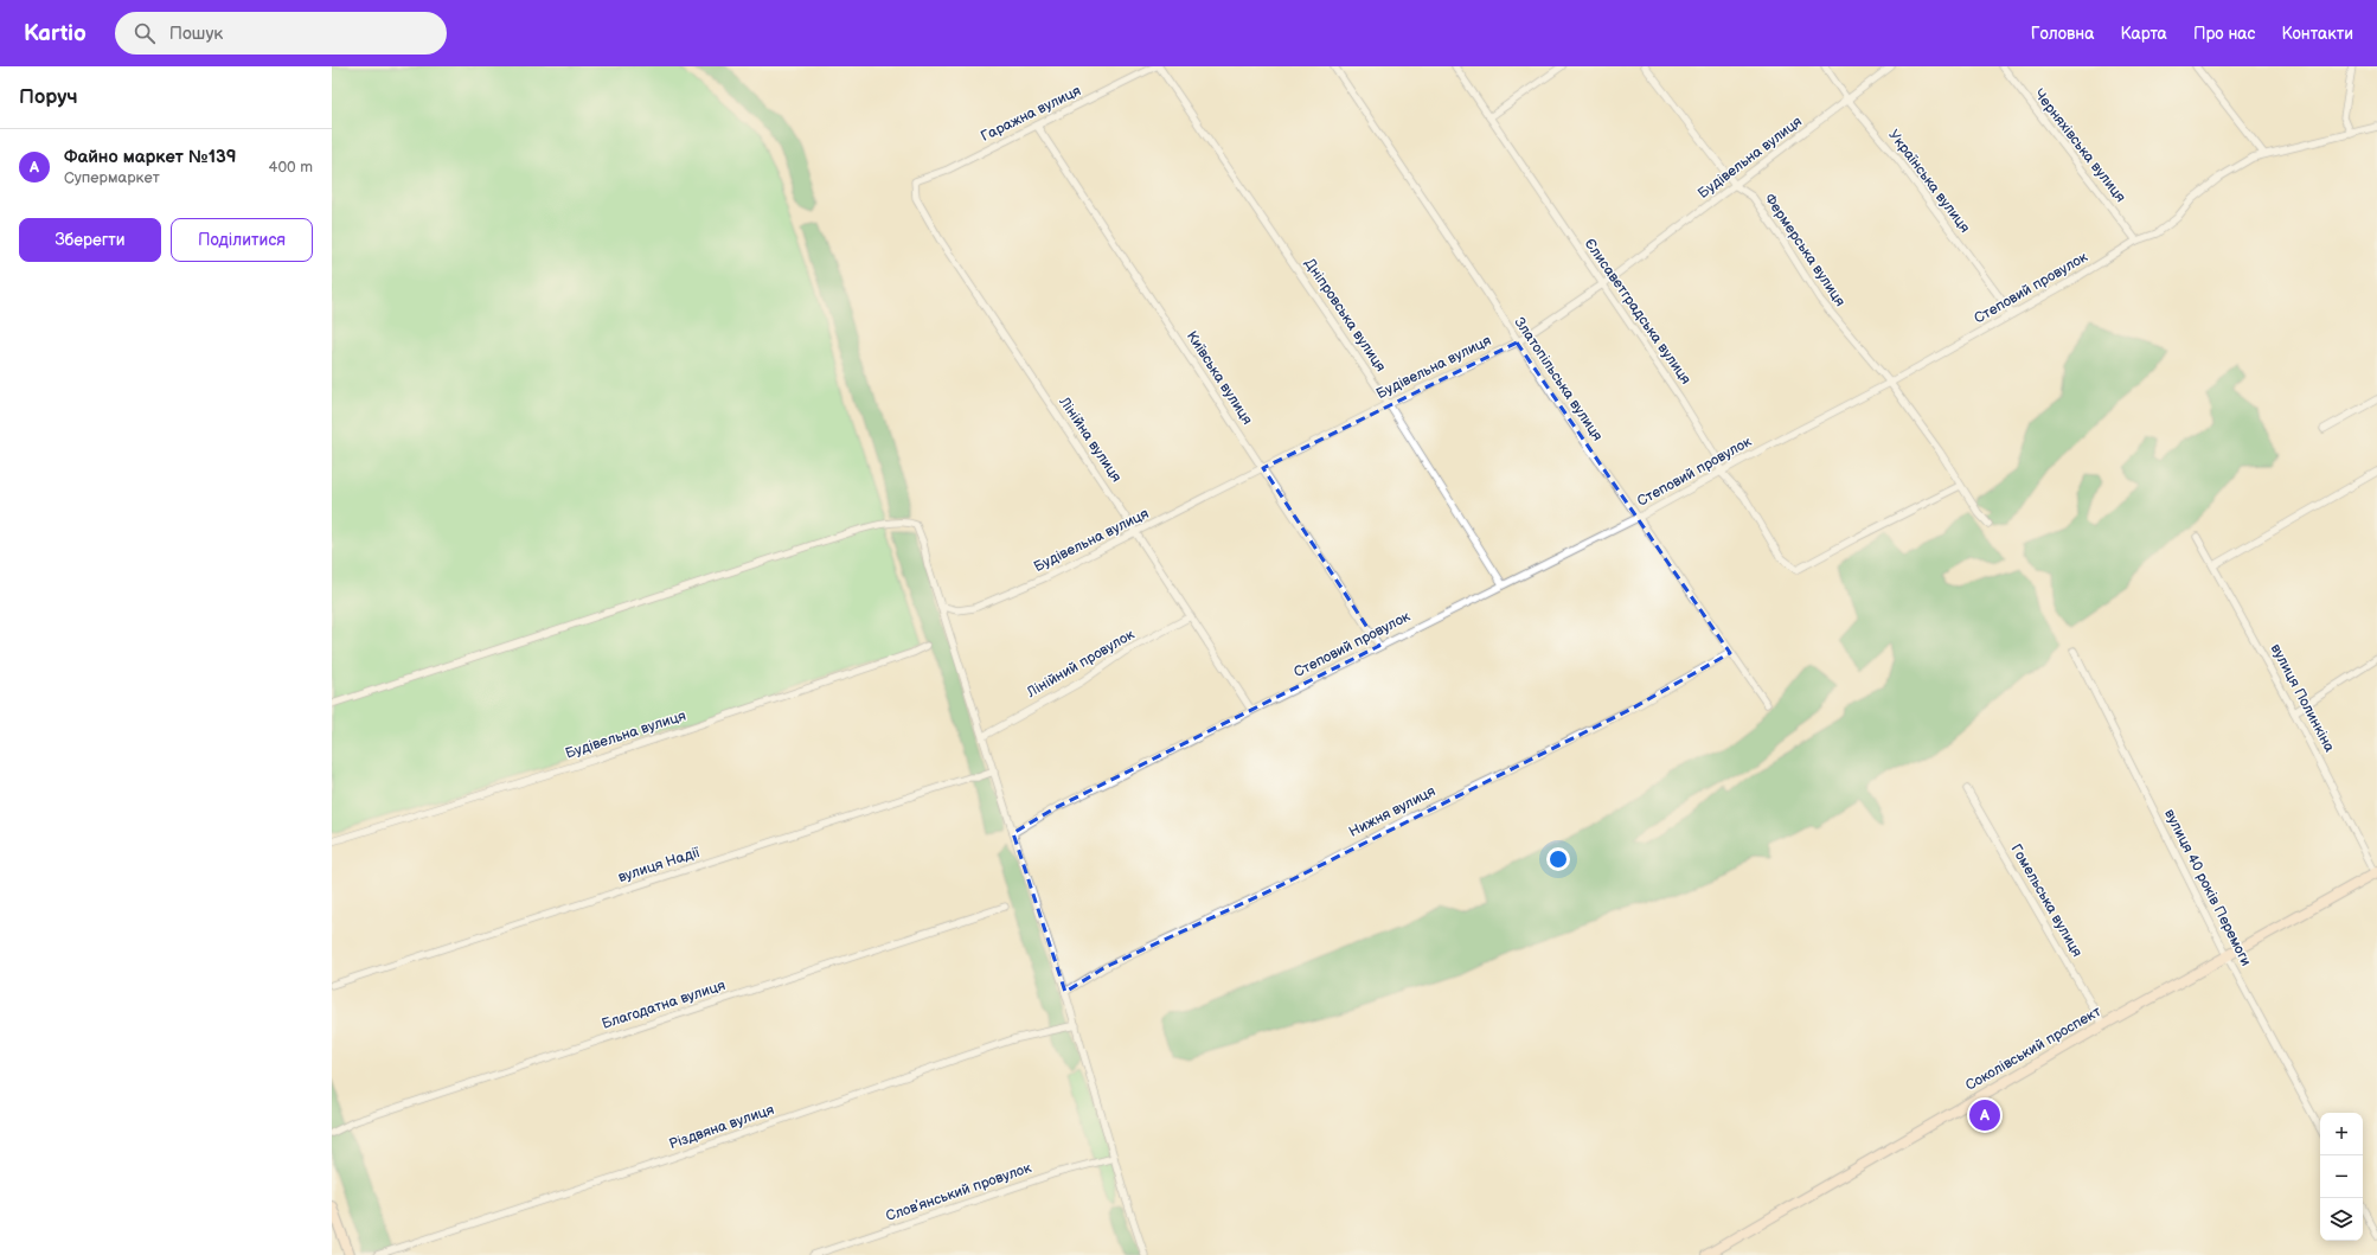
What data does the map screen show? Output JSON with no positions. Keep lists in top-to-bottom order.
{
  "streets": {
    "street": [
      "Гаражна вулиця",
      "Черняхівська вулиця",
      "Будівельна вулиця",
      "Українська вулиця",
      "Фермерська вулиця",
      "Степовий провулок",
      "Єлисаветградська вулиця",
      "Дніпровська вулиця",
      "Київська вулиця",
      "Златопільська вулиця",
      "Лінійна вулиця",
      "Лінійний провулок",
      "вулиця Полинкіна",
      "Нижня вулиця",
      "вулиця Надії",
      "вулиця 40 років Перемоги",
      "Гомельська вулиця",
      "Благодатна вулиця",
      "Соколівський проспект",
      "Різдвяна вулиця",
      "Словʼянський провулок"
    ]
  },
  "crossings": [
    ["Гаражна вулиця", "Дніпровська вулиця"],
    ["Гаражна вулиця", "Київська вулиця"],
    ["Гаражна вулиця", "Лінійна вулиця"],
    ["Черняхівська вулиця", "Степовий провулок"],
    ["Будівельна вулиця", "Українська вулиця"],
    ["Будівельна вулиця", "Фермерська вулиця"],
    ["Будівельна вулиця", "Єлисаветградська вулиця"],
    ["Будівельна вулиця", "Дніпровська вулиця"],
    ["Будівельна вулиця", "Київська вулиця"],
    ["Будівельна вулиця", "Златопільська вулиця"],
    ["Будівельна вулиця", "Лінійна вулиця"],
    ["Українська вулиця", "Степовий провулок"],
    ["Фермерська вулиця", "Степовий провулок"],
    ["Фермерська вулиця", "Єлисаветградська вулиця"],
    ["Степовий провулок", "Єлисаветградська вулиця"],
    ["Степовий провулок", "Дніпровська вулиця"],
    ["Степовий провулок", "Київська вулиця"],
    ["Степовий провулок", "Златопільська вулиця"],
    ["Степовий провулок", "Лінійна вулиця"],
    ["Златопільська вулиця", "Нижня вулиця"],
    ["Лінійна вулиця", "Лінійний провулок"],
    ["вулиця Полинкіна", "Соколівський проспект"],
    ["вулиця 40 років Перемоги", "Соколівський проспект"],
    ["Гомельська вулиця", "Соколівський проспект"]
  ],
  "page": {
    "header": "Kartio",
    "search": "Пошук",
    "nav": [
      "Головна",
      "Карта",
      "Про нас",
      "Контакти"
    ],
    "heading": "Поруч",
    "list": [
      {
        "mark": "A",
        "name": "Файно маркет №139",
        "note": "Супермаркет",
        "value": "400 m"
      }
    ],
    "buttons": ["Зберегти", "Поділитися"],
    "pins": "A",
    "map_buttons": ["+", "−"]
  }
}
